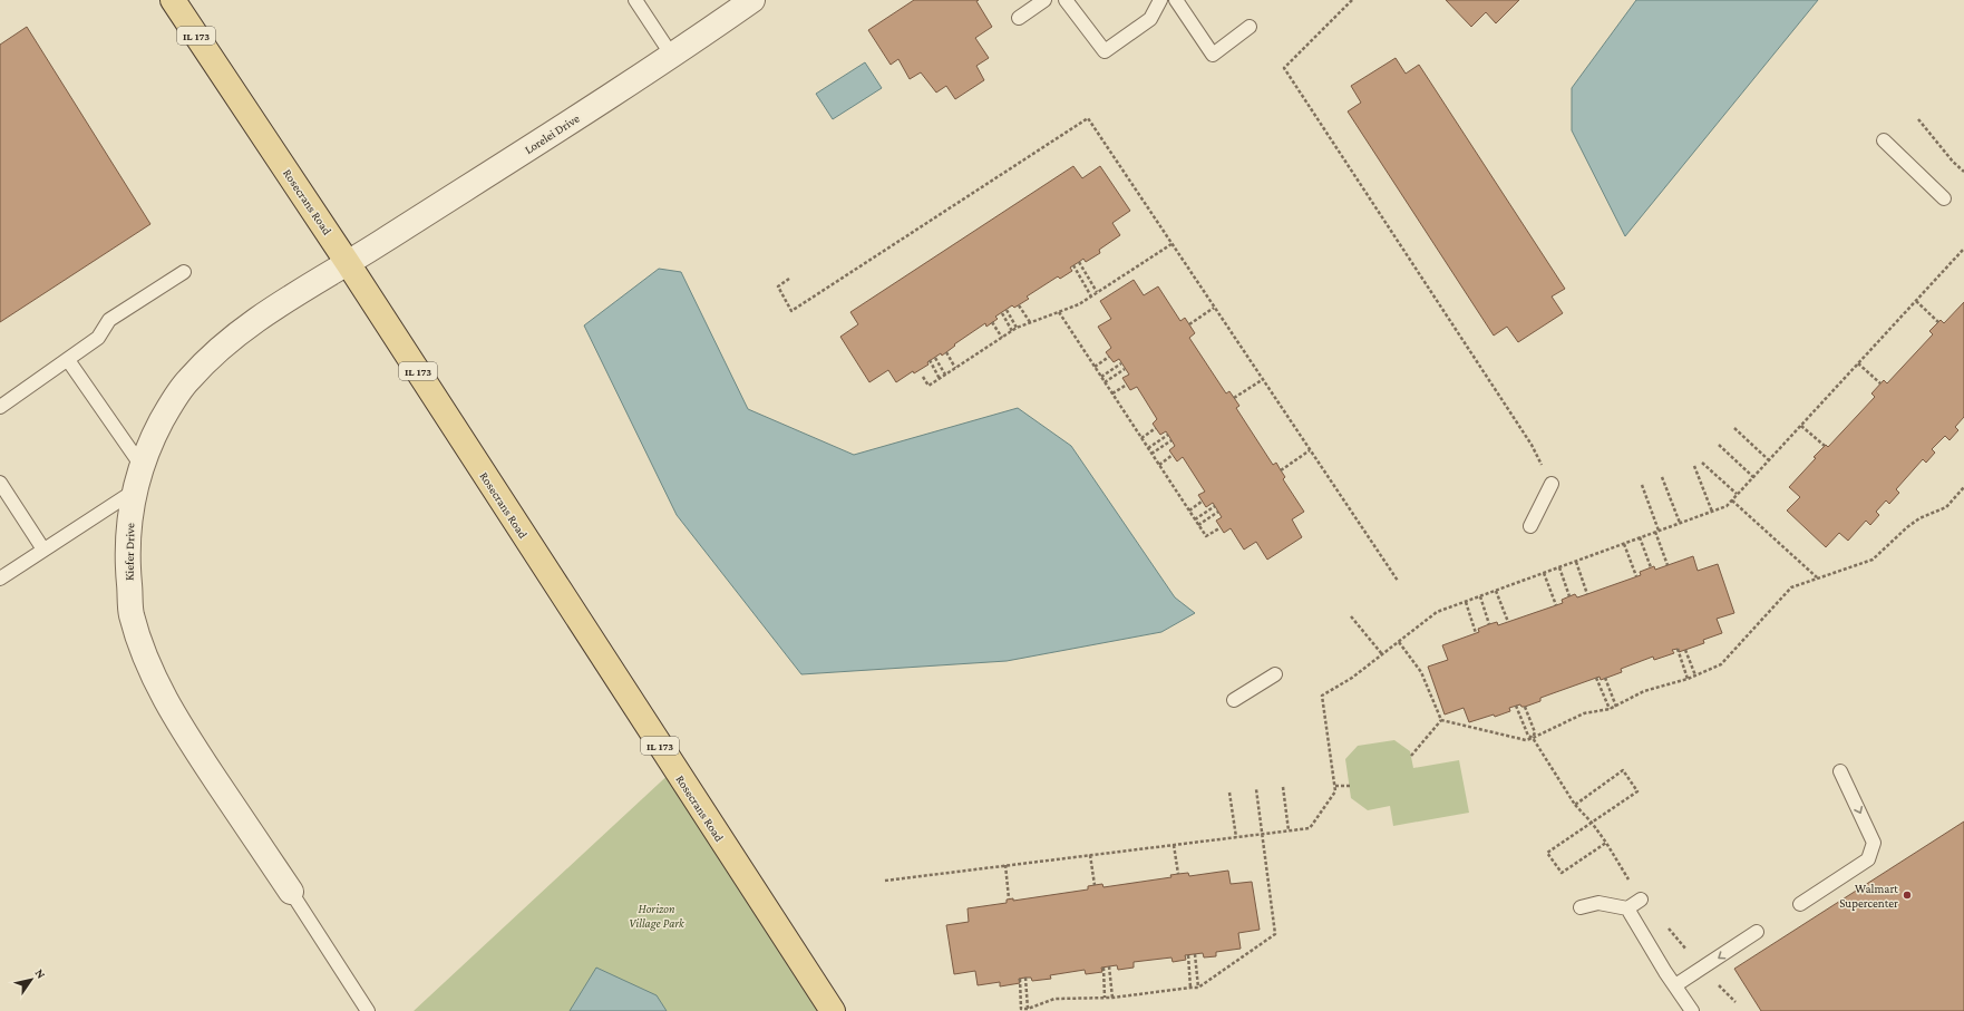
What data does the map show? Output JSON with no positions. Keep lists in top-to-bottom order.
{
  "streets": {
    "main road": ["IL 173", "Rosecrans Road"],
    "street": ["Lorelei Drive", "Kiefer Drive"]
  },
  "crossings": [
    ["Lorelei Drive", "Rosecrans Road"],
    ["Lorelei Drive", "Kiefer Drive"],
    ["Rosecrans Road", "Kiefer Drive"]
  ],
  "parks": ["Horizon Village Park"],
  "places": ["Walmart Supercenter"],
  "north": "top right"
}
